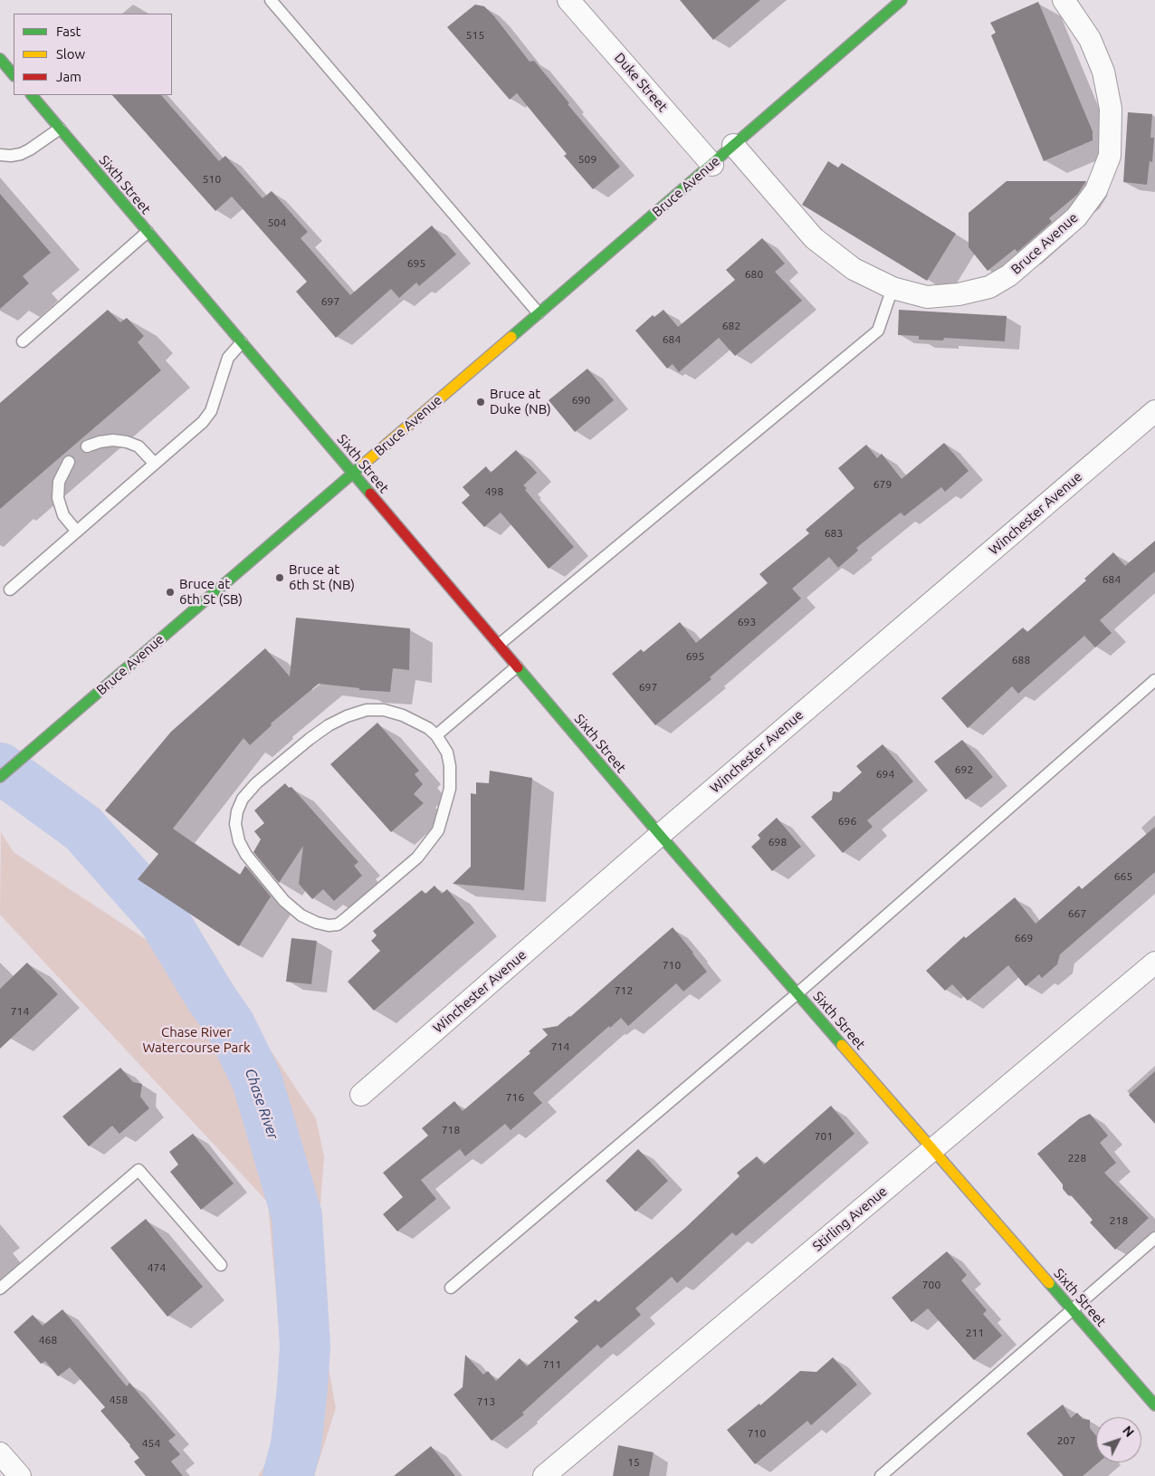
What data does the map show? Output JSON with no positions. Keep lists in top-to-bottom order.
{
  "streets": {
    "street": [
      "Duke Street",
      "Sixth Street",
      "Bruce Avenue",
      "Winchester Avenue",
      "Stirling Avenue"
    ]
  },
  "crossings": [
    ["Duke Street", "Bruce Avenue"],
    ["Sixth Street", "Bruce Avenue"],
    ["Sixth Street", "Winchester Avenue"],
    ["Sixth Street", "Stirling Avenue"]
  ],
  "water": ["Chase River"],
  "parks": ["Chase River Watercourse Park"],
  "places": ["Bruce at Duke (NB)", "Bruce at 6th St (NB)", "Bruce at 6th St (SB)"],
  "house_numbers": [
    "515",
    "509",
    "510",
    "504",
    "695",
    "680",
    "697",
    "682",
    "684",
    "690",
    "679",
    "498",
    "683",
    "684",
    "693",
    "695",
    "688",
    "697",
    "692",
    "694",
    "696",
    "698",
    "665",
    "667",
    "669",
    "710",
    "712",
    "714",
    "714",
    "716",
    "718",
    "701",
    "228",
    "218",
    "474",
    "700",
    "211",
    "468",
    "711",
    "458",
    "713",
    "710",
    "207",
    "454",
    "15"
  ],
  "legend": ["Fast", "Slow", "Jam"],
  "north": "top right"
}
